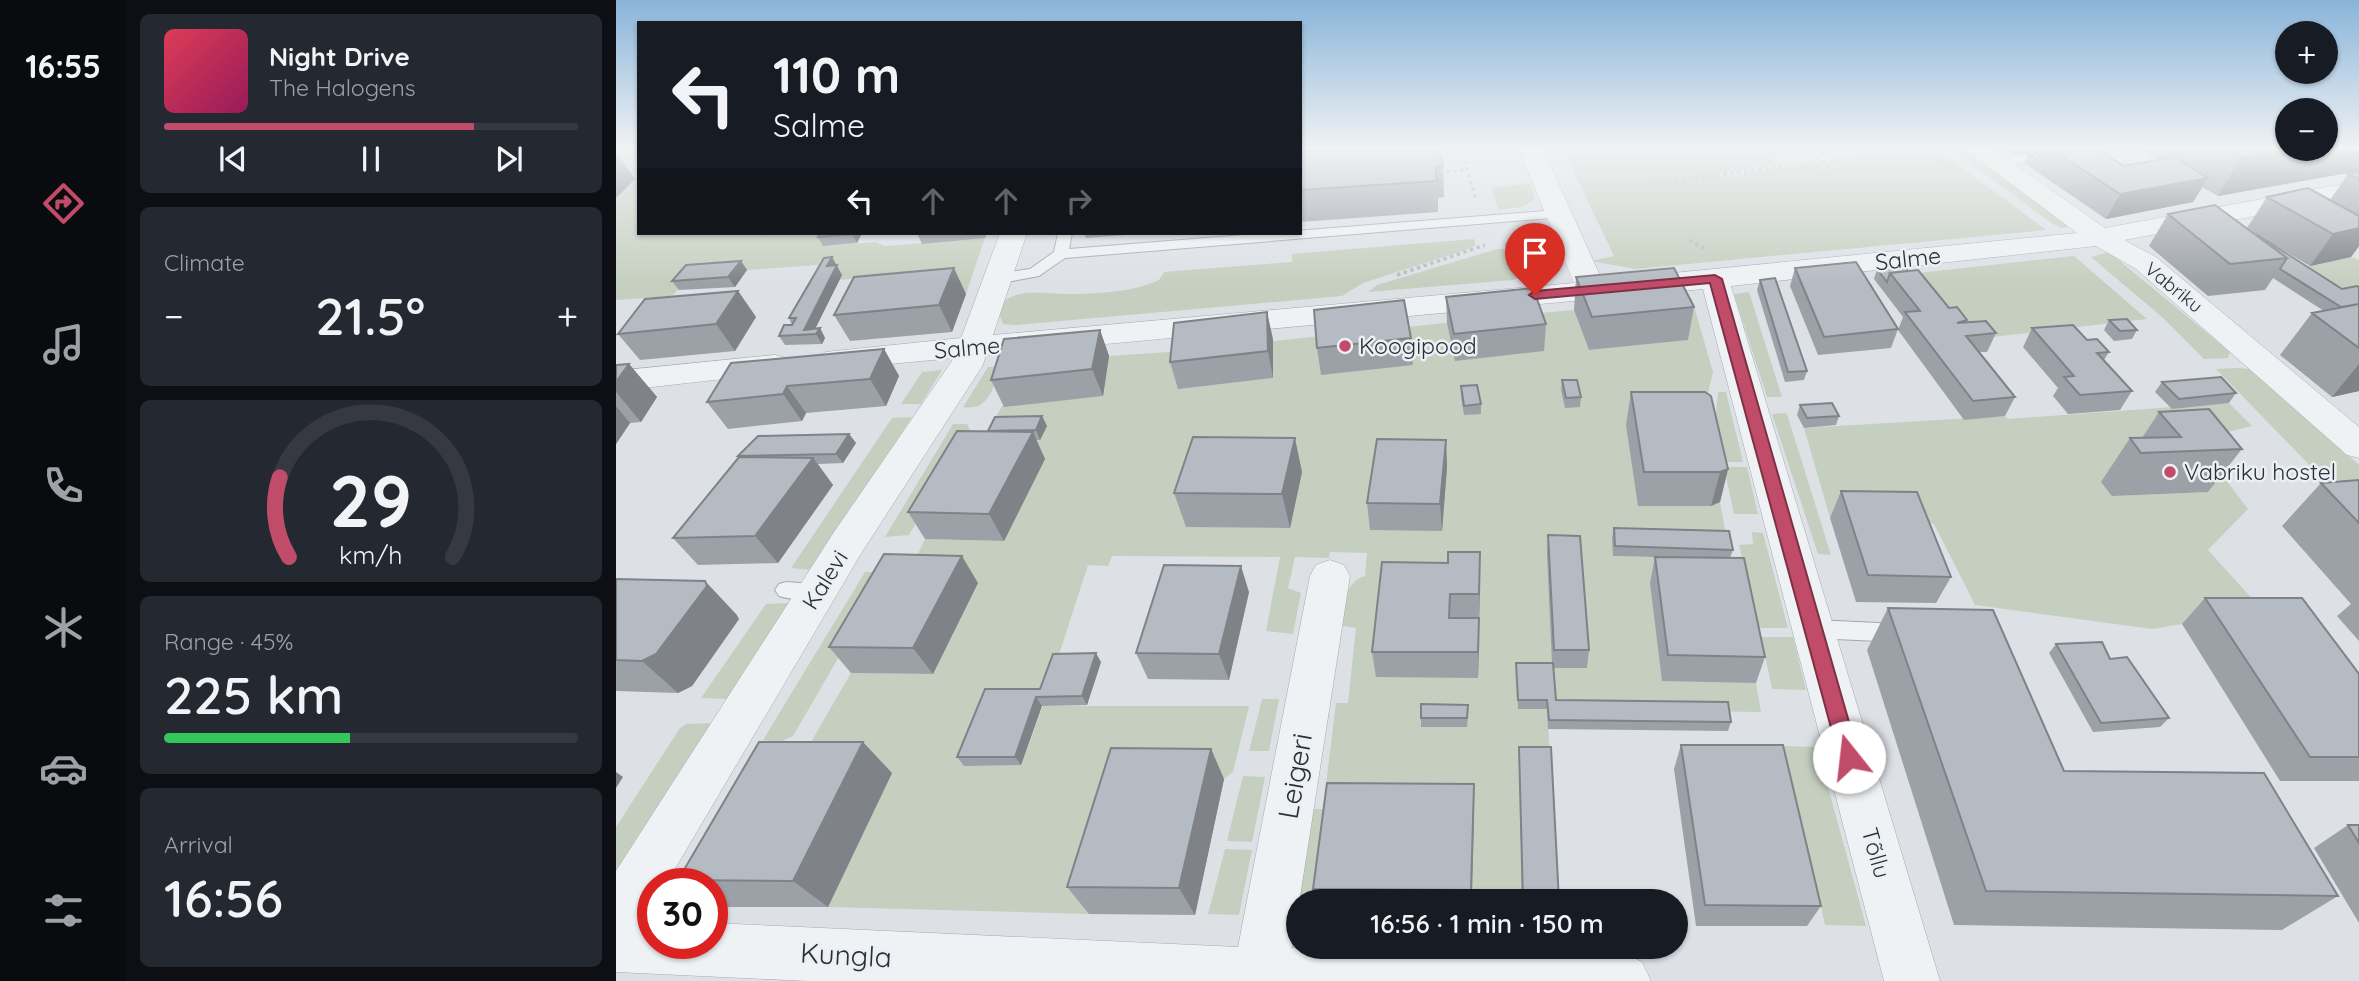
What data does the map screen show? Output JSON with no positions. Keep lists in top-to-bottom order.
{
  "streets": {
    "street": [
      "Salme",
      "Vabriku",
      "Kalevi",
      "Leigeri",
      "Tõllu",
      "Kungla"
    ]
  },
  "crossings": [
    ["Salme", "Vabriku"],
    ["Salme", "Kalevi"],
    ["Salme", "Tõllu"],
    ["Leigeri", "Kungla"]
  ],
  "places": ["Koogipood", "Vabriku hostel"],
  "page": {
    "tabs": "16:55",
    "map_buttons": ["+", "−"],
    "turn": ["110 m", "Salme"],
    "song": ["Night Drive", "The Halogens"],
    "tile": [
      "Climate",
      ["Range · 45%", "225 km"],
      ["Arrival", "16:56"]
    ],
    "heat": ["−", "21.5°", "+"],
    "limit": "30",
    "trip": "16:56 · 1 min · 150 m",
    "gauge": ["29", "km/h"]
  }
}
